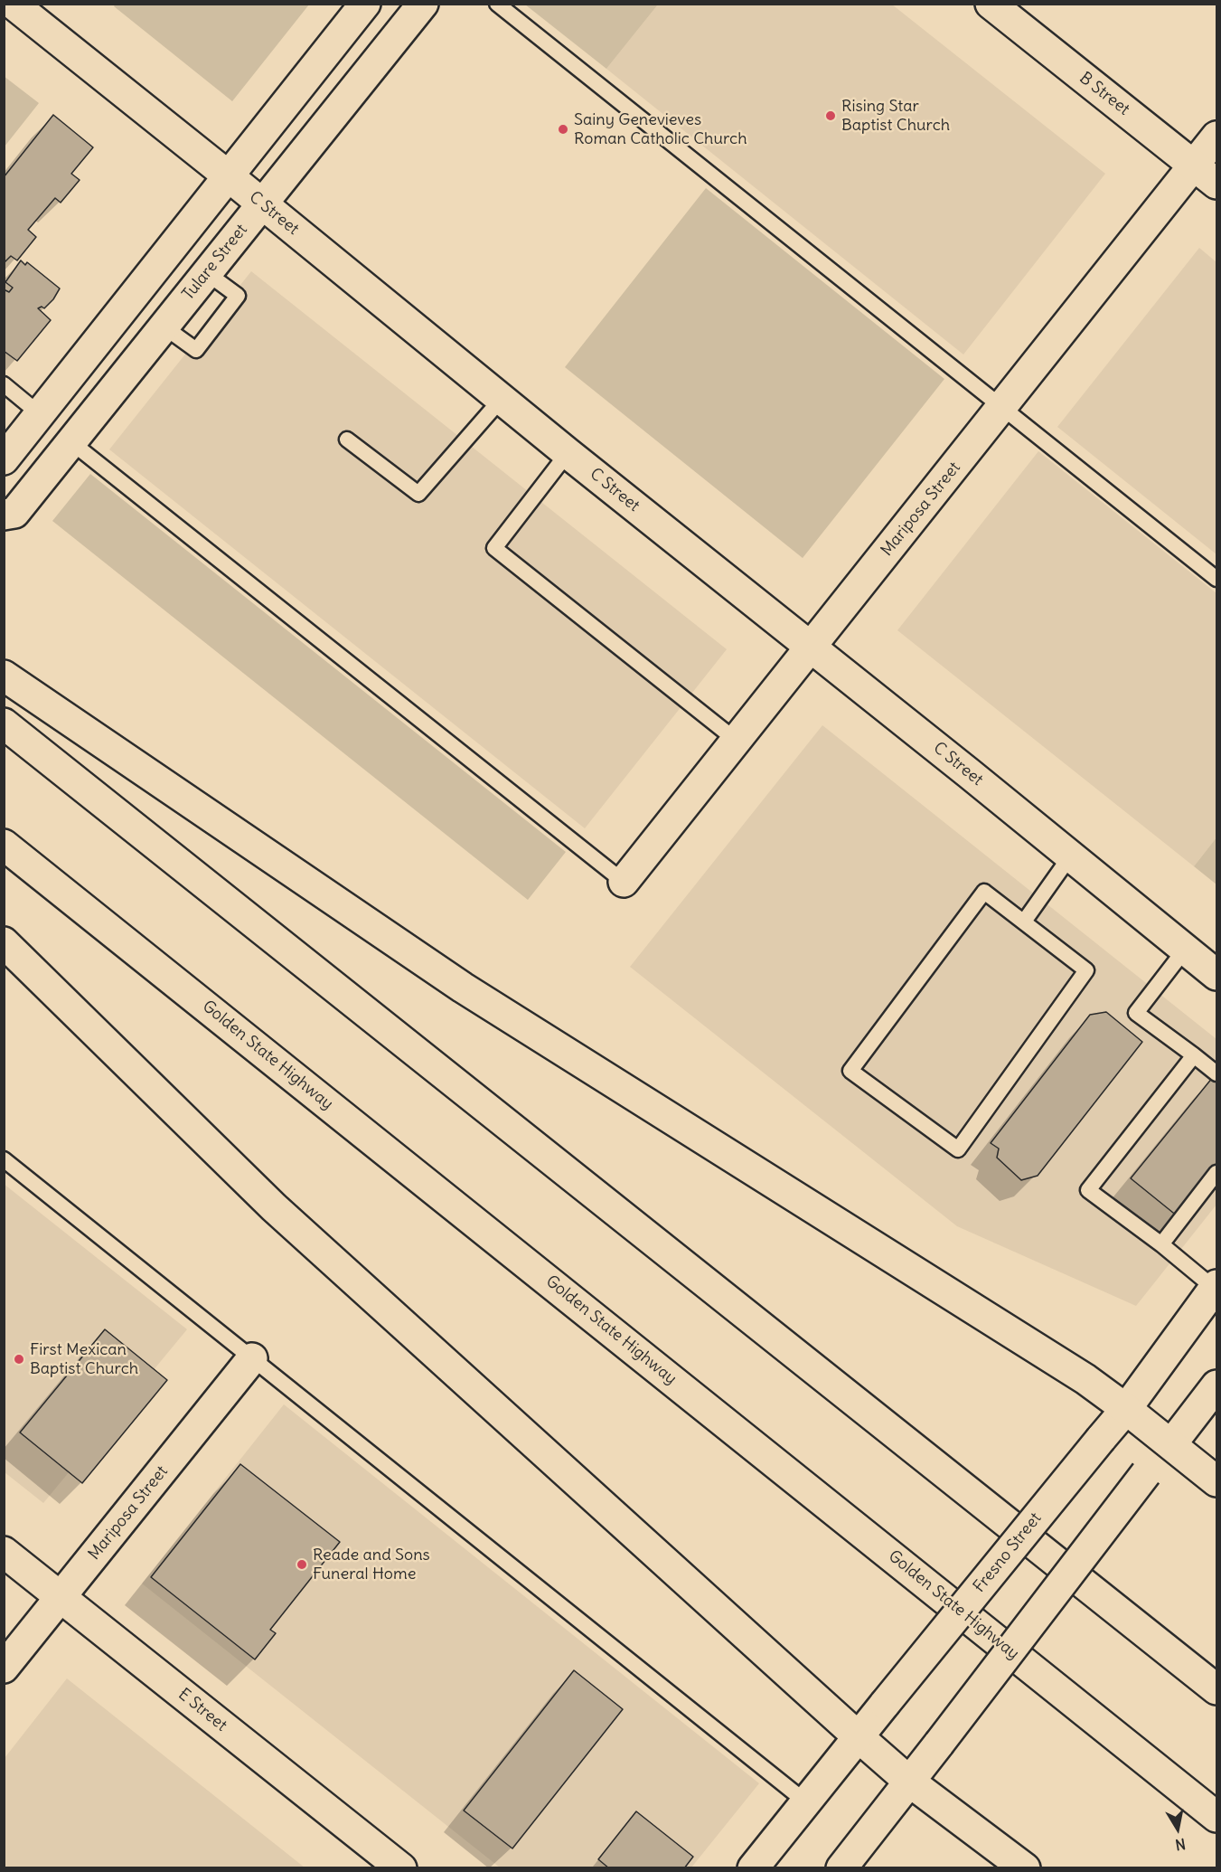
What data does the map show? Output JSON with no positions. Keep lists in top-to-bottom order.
{
  "streets": {
    "main road": [
      "B Street",
      "C Street",
      "Tulare Street",
      "Mariposa Street",
      "Golden State Highway",
      "Fresno Street",
      "E Street"
    ]
  },
  "crossings": [
    ["B Street", "Mariposa Street"],
    ["C Street", "Tulare Street"],
    ["C Street", "Mariposa Street"],
    ["Mariposa Street", "E Street"]
  ],
  "places": [
    "Rising Star Baptist Church",
    "Sainy Genevieves Roman Catholic Church",
    "First Mexican Baptist Church",
    "Reade and Sons Funeral Home"
  ],
  "north": "bottom"
}
